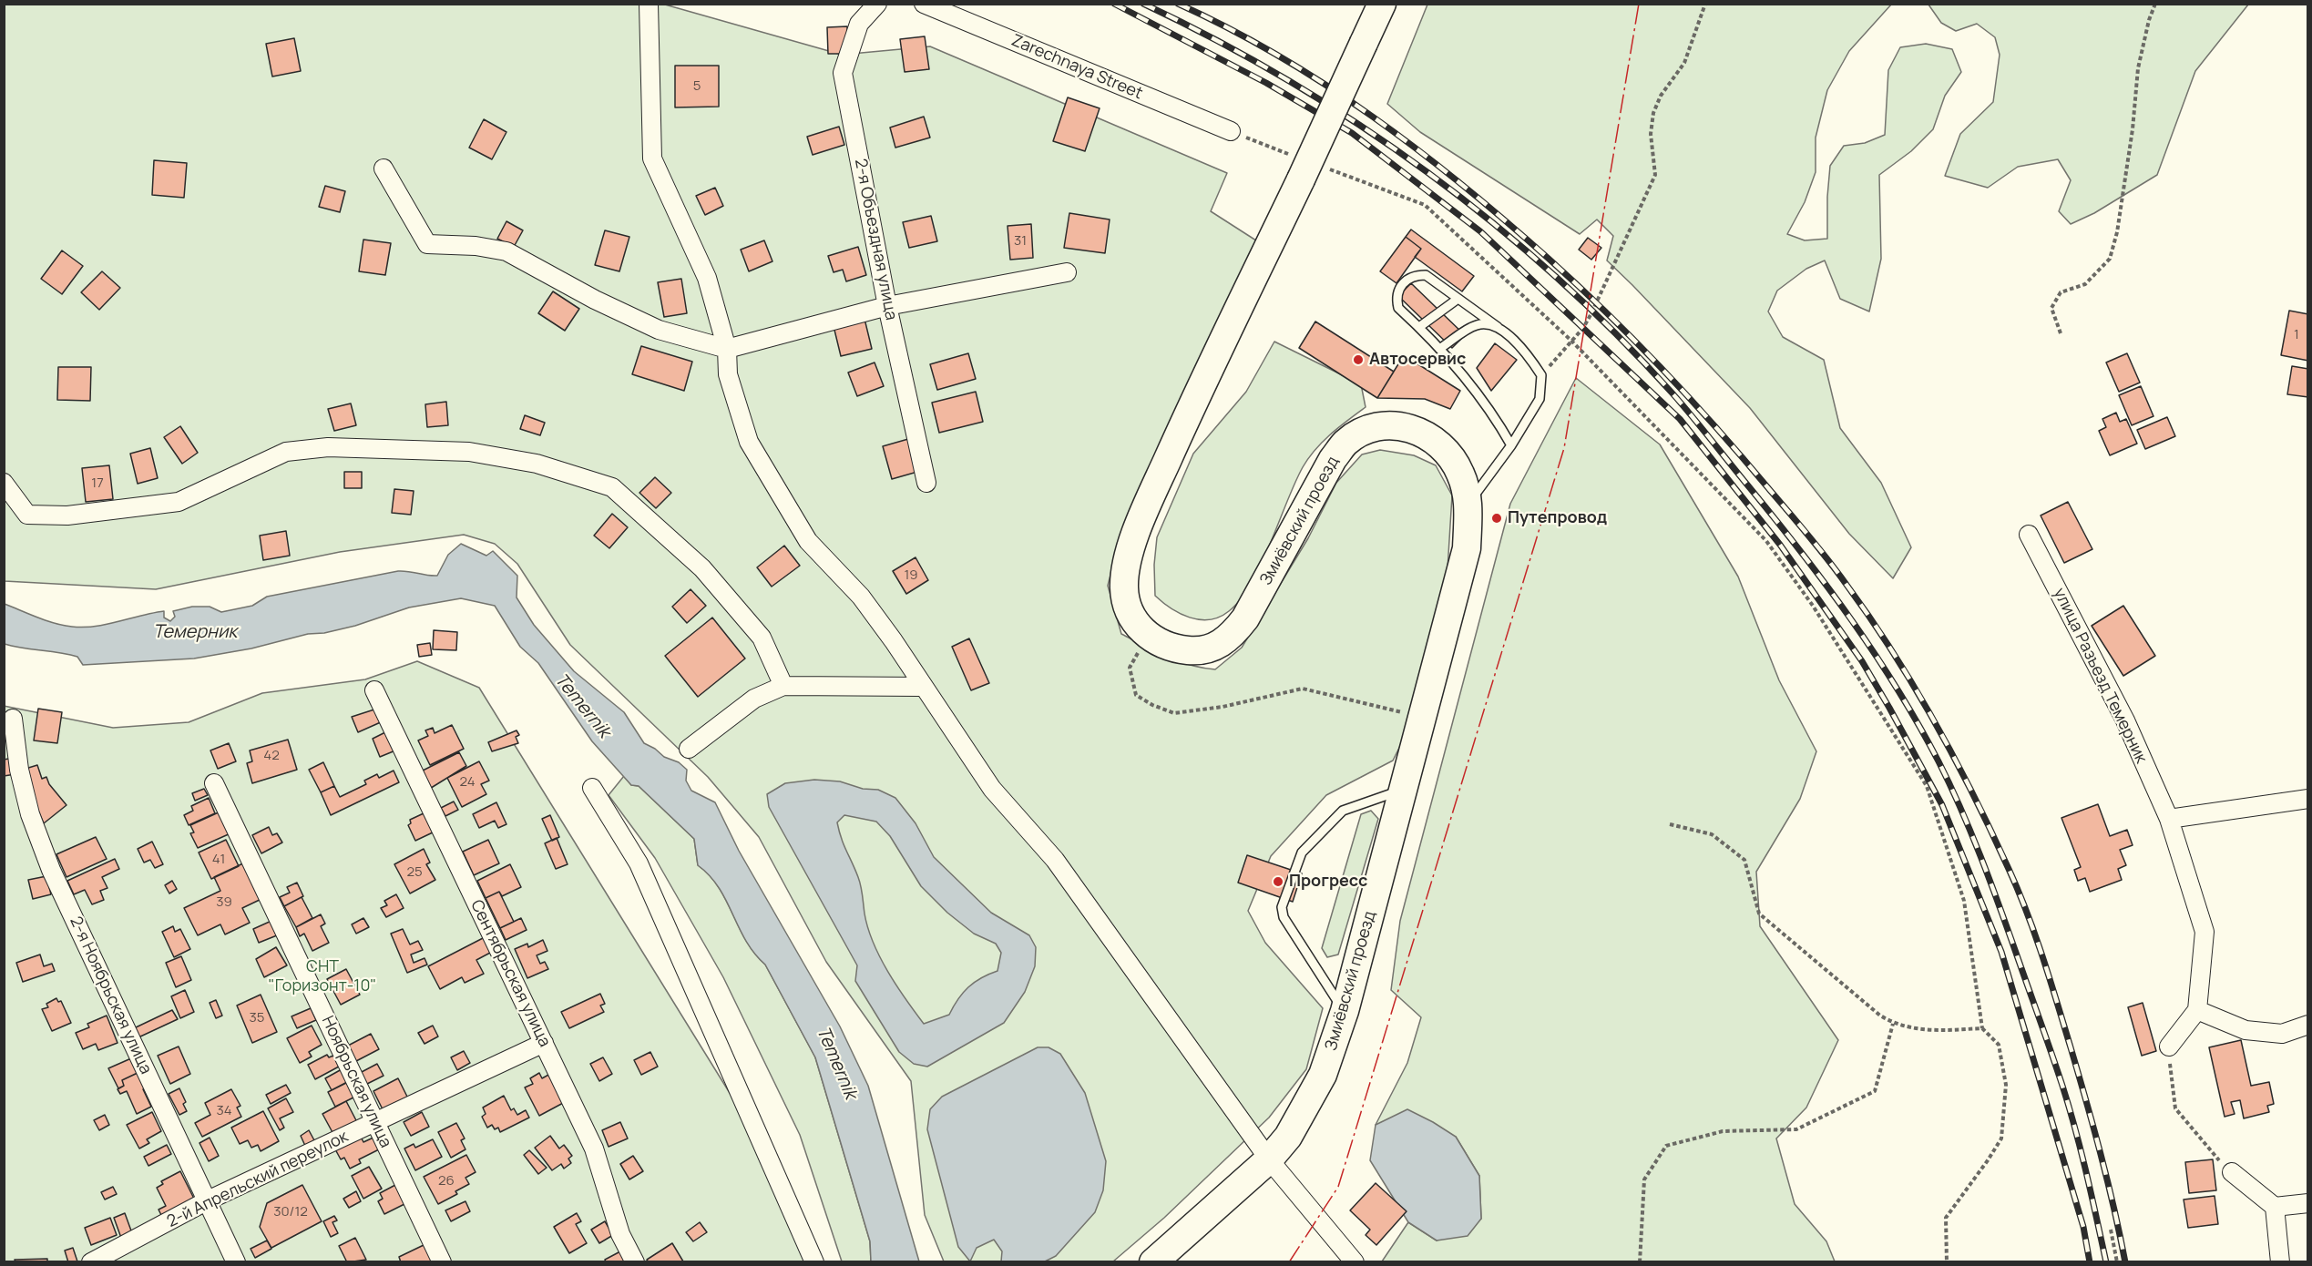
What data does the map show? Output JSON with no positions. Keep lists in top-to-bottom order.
{
  "streets": {
    "main road": ["Змиёвский проезд"],
    "street": [
      "Zarechnaya Street",
      "2-я Объездная улица",
      "улица Разъезд Темерник",
      "Сентябрьская улица",
      "2-я Ноябрьская улица",
      "Ноябрьская улица",
      "2-й Апрельский переулок"
    ]
  },
  "crossings": [
    ["Сентябрьская улица", "2-й Апрельский переулок"],
    ["2-я Ноябрьская улица", "2-й Апрельский переулок"],
    ["Ноябрьская улица", "2-й Апрельский переулок"]
  ],
  "water": ["Темерник", "Temernik"],
  "parks": ["СНТ \"Горизонт-10\""],
  "places": ["Автосервис", "Путепровод", "Прогресс"],
  "house_numbers": [
    "5",
    "31",
    "1",
    "17",
    "19",
    "42",
    "24",
    "41",
    "25",
    "39",
    "35",
    "34",
    "26",
    "30/12"
  ]
}
